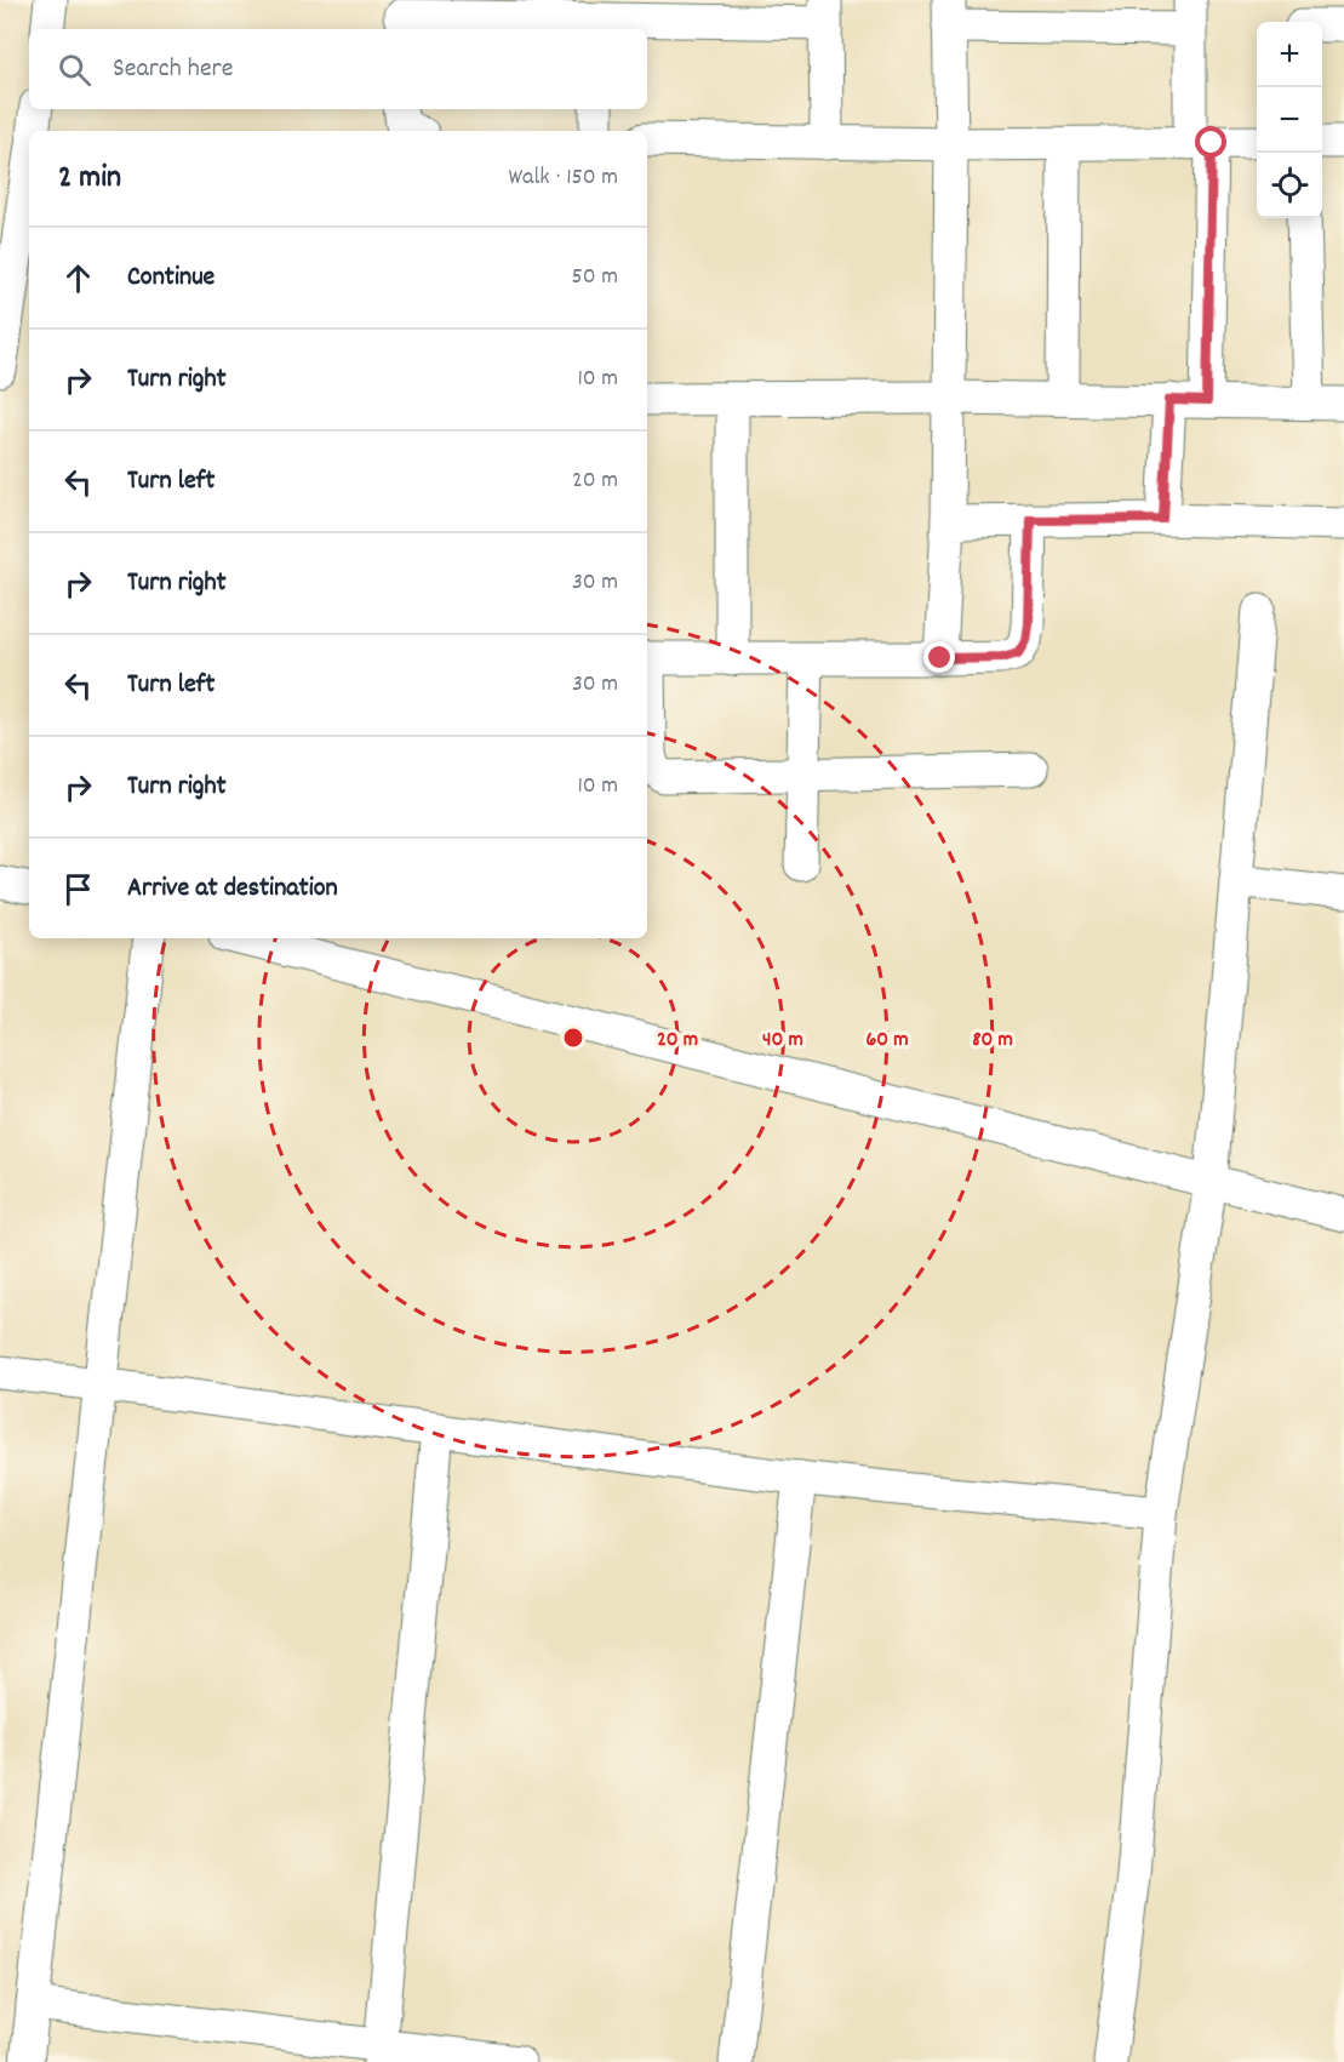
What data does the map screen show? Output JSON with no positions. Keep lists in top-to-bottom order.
{
  "page": {
    "map_buttons": ["+", "−"],
    "search": "Search here",
    "heading": ["2 min", "Walk · 150 m"],
    "list": [
      ["Continue", "50 m"],
      ["Turn right", "10 m"],
      ["Turn left", "20 m"],
      ["Turn right", "30 m"],
      ["Turn left", "30 m"],
      ["Turn right", "10 m"],
      "Arrive at destination"
    ]
  },
  "rings": [
    "20 m",
    "40 m",
    "60 m",
    "80 m"
  ]
}
